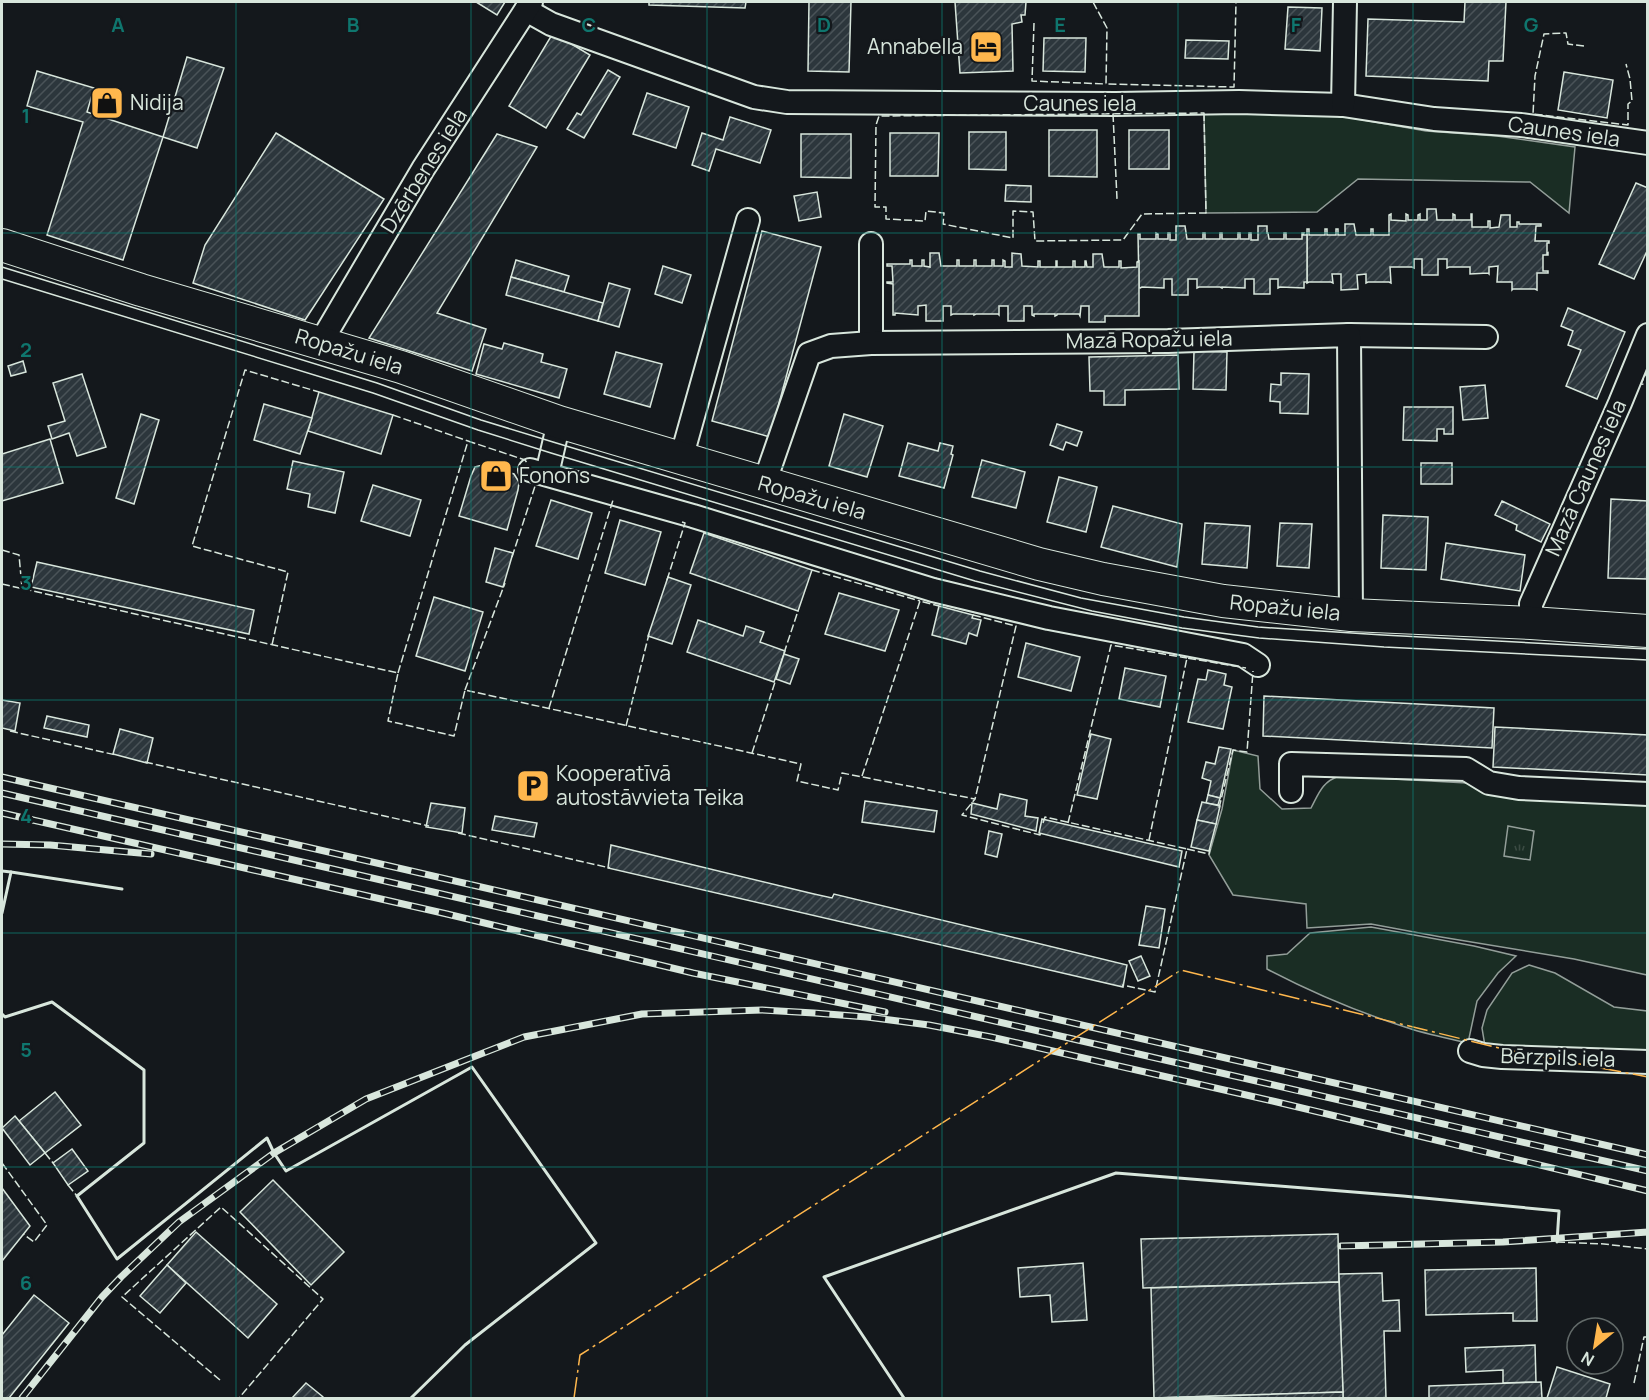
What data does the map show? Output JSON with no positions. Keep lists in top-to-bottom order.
{
  "streets": {
    "street": [
      "Caunes iela",
      "Dzērbenes iela",
      "Mazā Ropažu iela",
      "Ropažu iela",
      "Mazā Caunes iela",
      "Bērzpils iela"
    ]
  },
  "crossings": [
    ["Caunes iela", "Dzērbenes iela"],
    ["Dzērbenes iela", "Ropažu iela"],
    ["Mazā Ropažu iela", "Ropažu iela"],
    ["Ropažu iela", "Mazā Caunes iela"]
  ],
  "places": {
    "hotel": ["Annabella"],
    "shop": ["Nidija", "Fonons"],
    "parking": ["Kooperatīvā autostāvvieta Teika"]
  },
  "north": "bottom left",
  "grid": {
    "columns": [
      "A",
      "B",
      "C",
      "D",
      "E",
      "F",
      "G"
    ],
    "rows": [
      "1",
      "2",
      "3",
      "4",
      "5",
      "6"
    ]
  }
}
